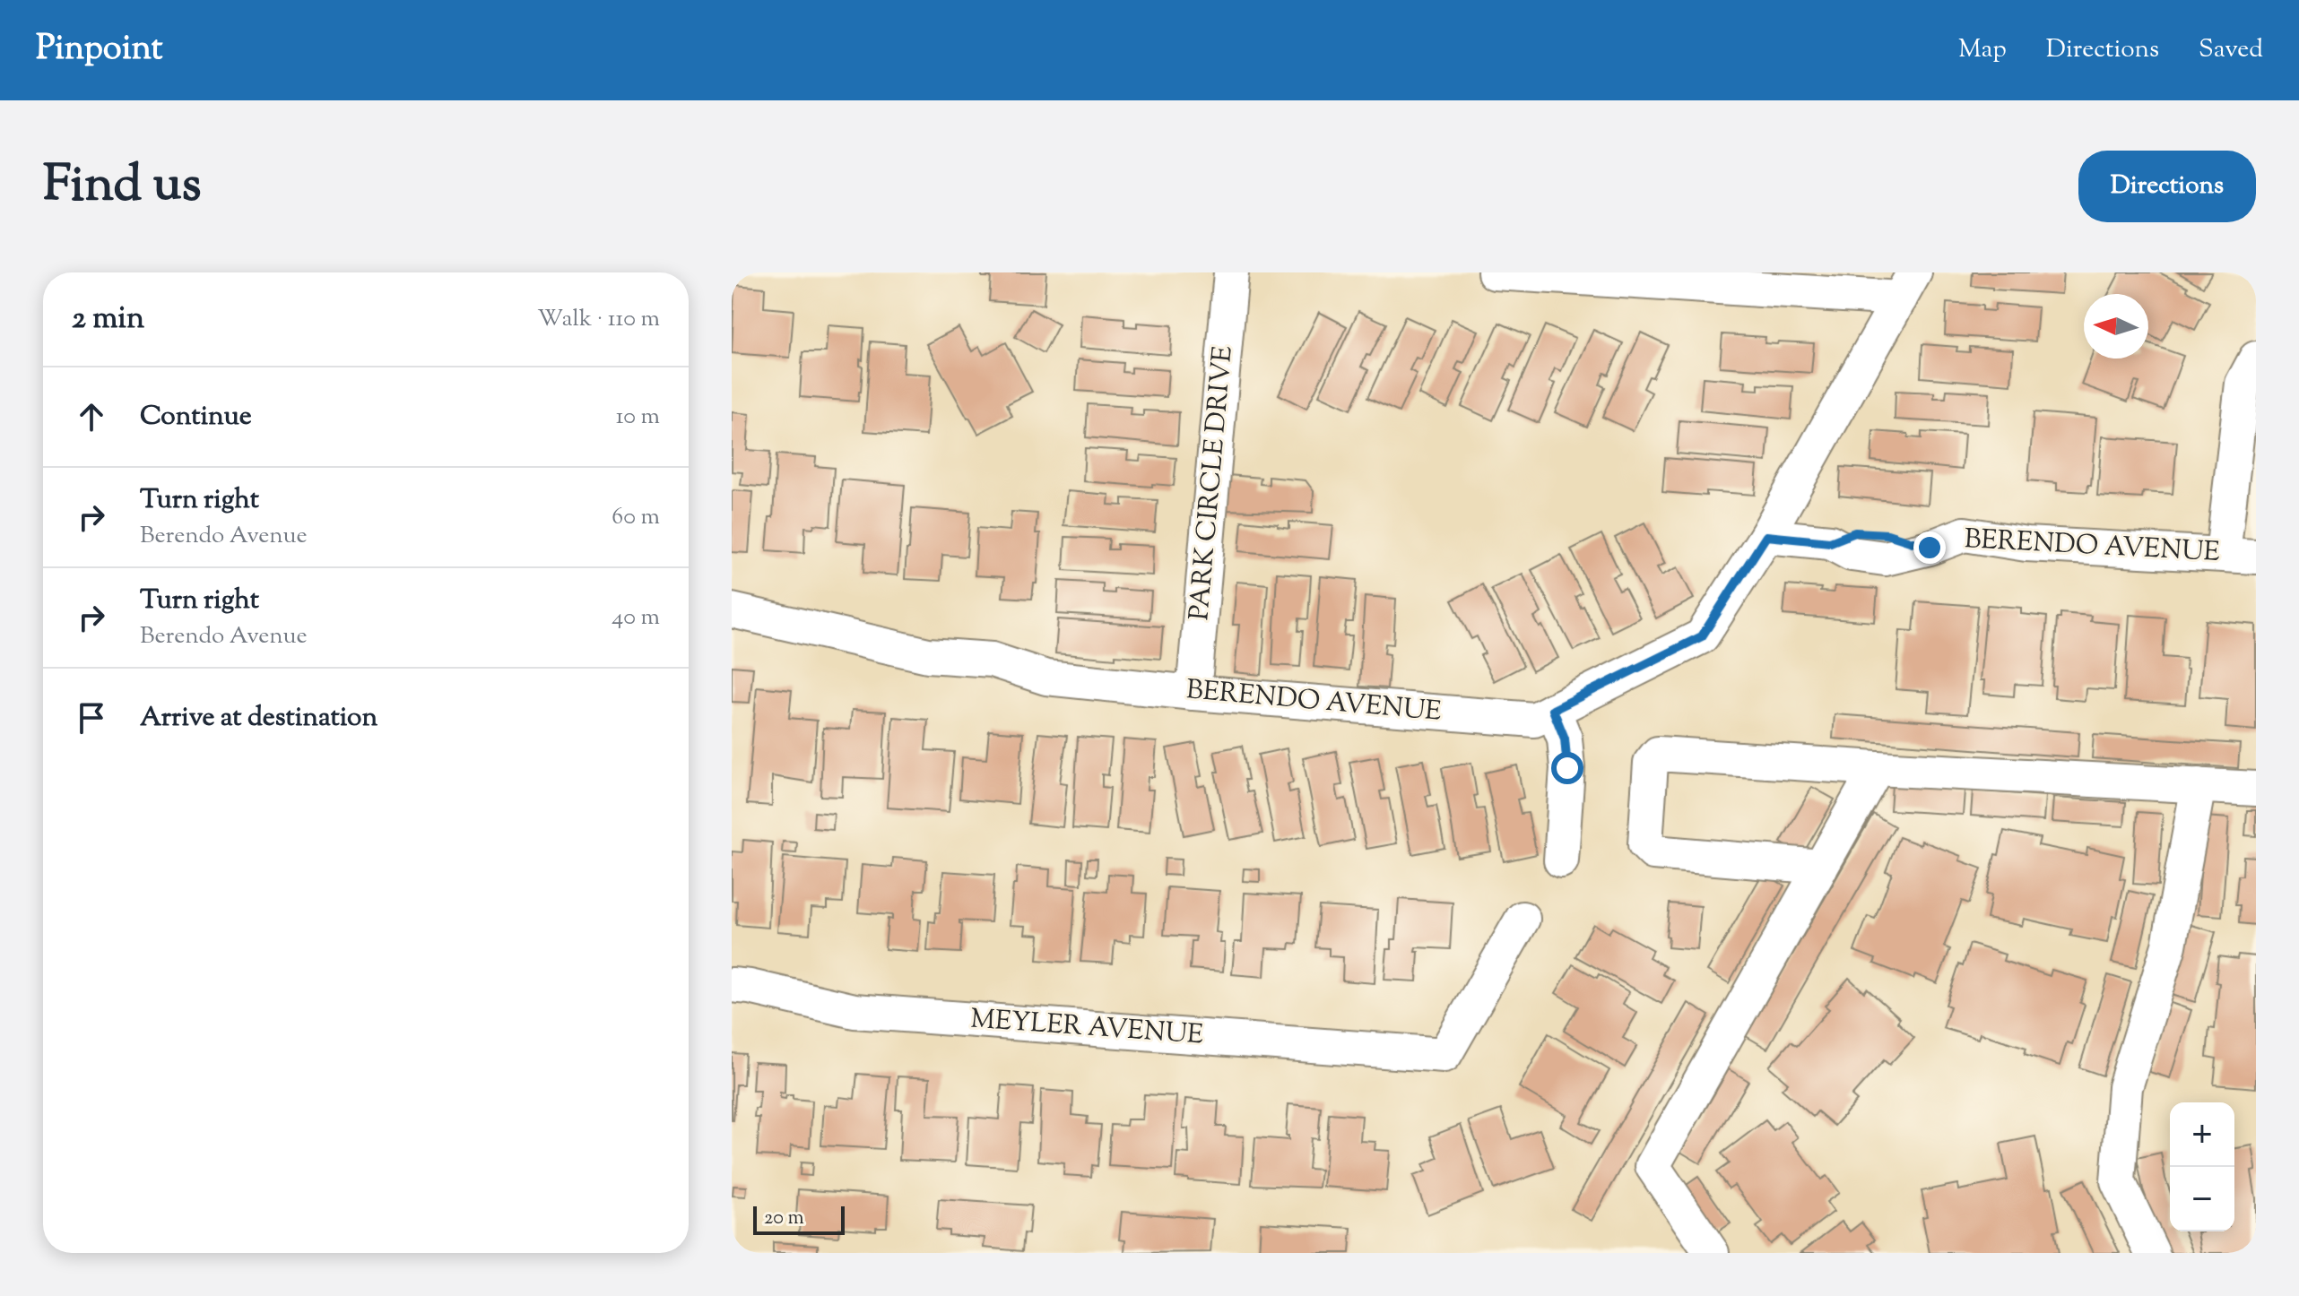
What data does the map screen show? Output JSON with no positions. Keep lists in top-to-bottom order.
{
  "streets": {
    "street": ["PARK CIRCLE DRIVE", "BERENDO AVENUE", "MEYLER AVENUE"]
  },
  "crossings": [
    ["PARK CIRCLE DRIVE", "BERENDO AVENUE"]
  ],
  "scale_bar": "20 m",
  "north": "left",
  "page": {
    "header": "Pinpoint",
    "nav": ["Map", "Directions", "Saved"],
    "title": "Find us",
    "buttons": "Directions",
    "heading": ["2 min", "Walk · 110 m"],
    "list": [
      ["Continue", "10 m"],
      ["Turn right", "Berendo Avenue", "60 m"],
      ["Turn right", "Berendo Avenue", "40 m"],
      "Arrive at destination"
    ],
    "map_buttons": ["+", "−"],
    "scale": "20 m"
  }
}
